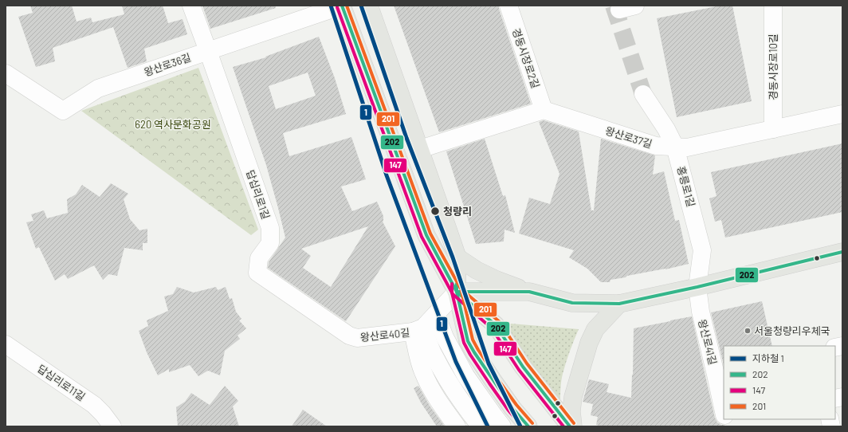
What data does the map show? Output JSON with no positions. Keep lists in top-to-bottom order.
{
  "streets": {
    "street": [
      "경동시장로2길",
      "왕산로36길",
      "경동시장로10길",
      "왕산로37길",
      "홍릉로1길",
      "답십리로1길",
      "왕산로40길",
      "왕산로41길",
      "답십리로11길"
    ]
  },
  "crossings": [
    ["경동시장로2길", "왕산로37길"],
    ["왕산로36길", "답십리로1길"],
    ["경동시장로10길", "왕산로37길"],
    ["왕산로37길", "홍릉로1길"],
    ["홍릉로1길", "왕산로41길"],
    ["답십리로1길", "왕산로40길"]
  ],
  "parks": ["620 역사문화공원"],
  "places": ["청량리", "서울청량리우체국"],
  "lines": [
    "metro line 1",
    "transit line 202",
    "transit line 201",
    "transit line 147"
  ],
  "legend": [
    "지하철 1",
    "202",
    "147",
    "201"
  ]
}
